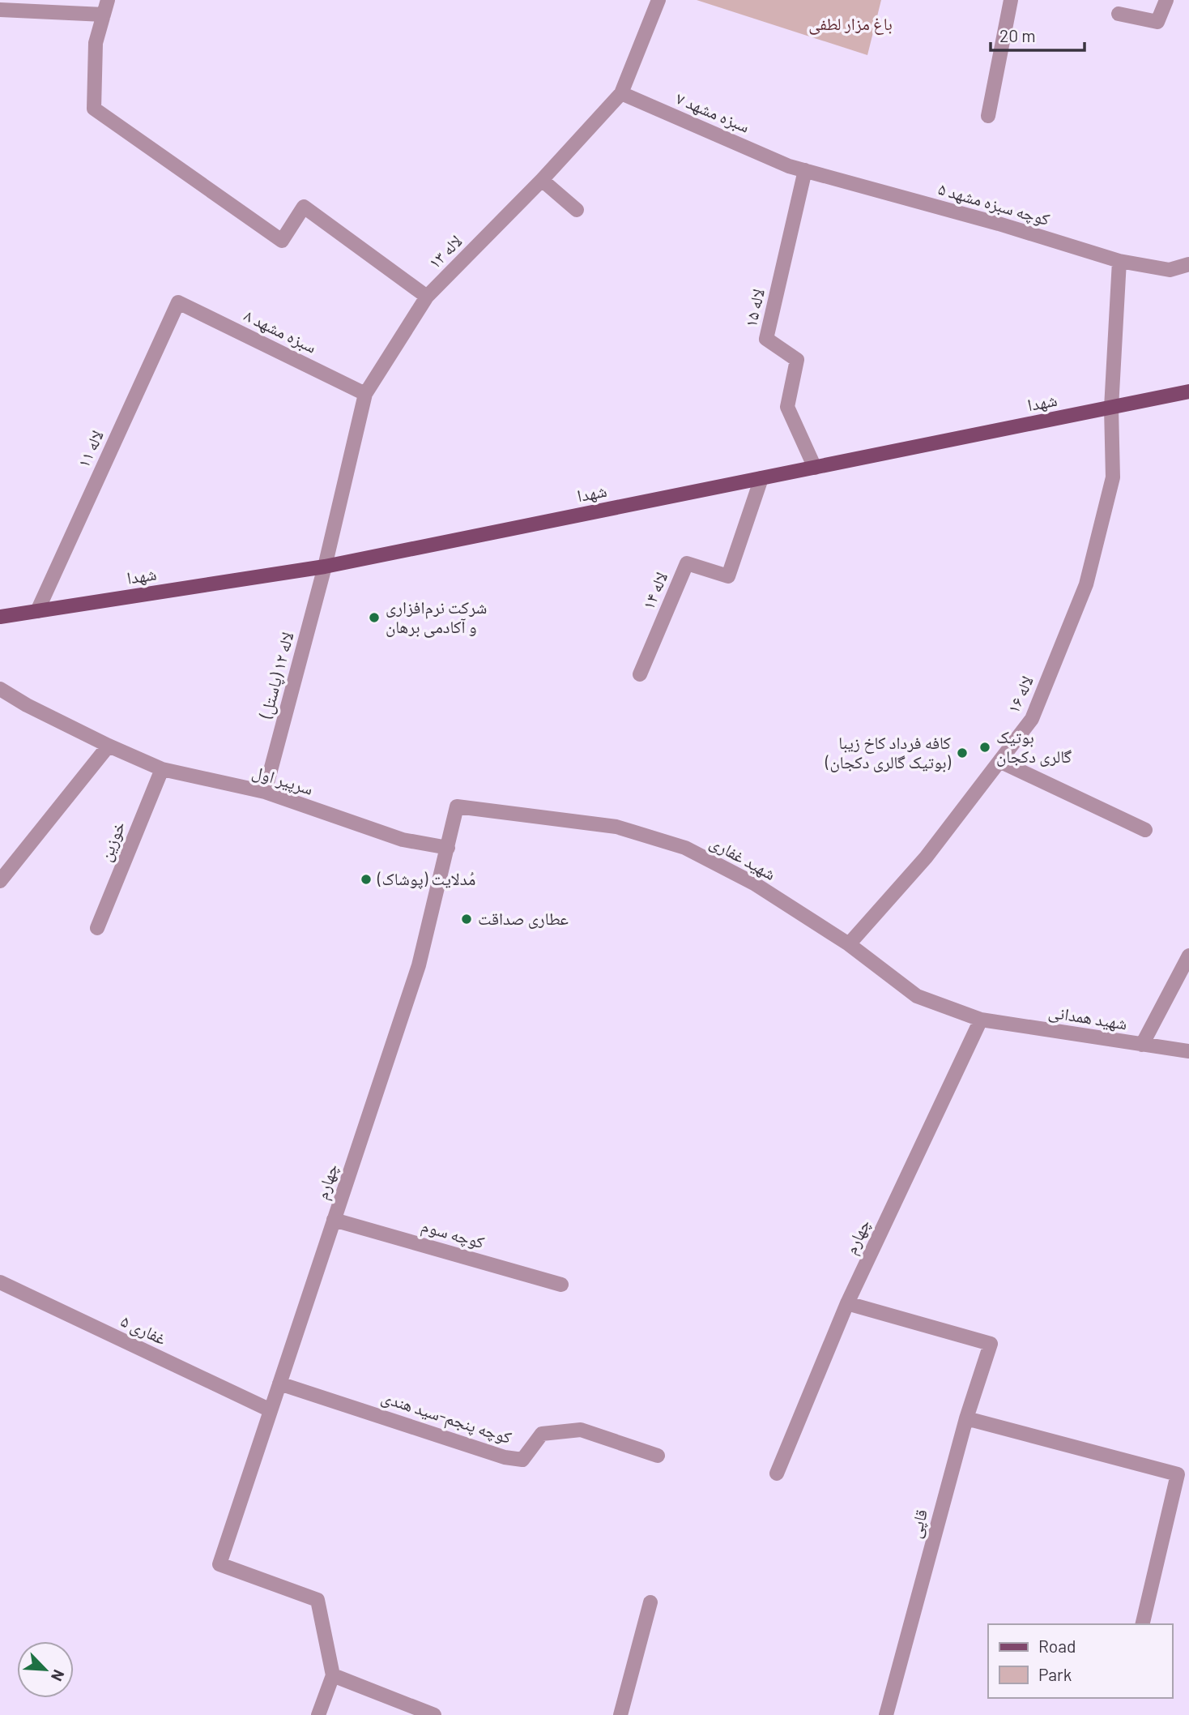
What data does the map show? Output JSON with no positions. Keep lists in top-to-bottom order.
{
  "streets": {
    "main road": ["شهدا"],
    "street": [
      "۷ سبزه مشهد",
      "کوچه سبزه مشهد ۵",
      "لاله ۱۳",
      "۱۵ لاله",
      "۸ سبزه مشهد",
      "۱۱ لاله",
      "۱۴ لاله",
      "لاله ۱۲ (پاستل)",
      "لاله ۱۶",
      "سرپیر اول",
      "خوزین",
      "شهید غفاری",
      "شهید همدانی",
      "چهارم",
      "کوچه سوم",
      "غفاری ۵",
      "کوچه پنجم-سید هندی",
      "قاپی"
    ]
  },
  "crossings": [
    ["۷ سبزه مشهد", "کوچه سبزه مشهد ۵"],
    ["۷ سبزه مشهد", "لاله ۱۳"],
    ["کوچه سبزه مشهد ۵", "۱۵ لاله"],
    ["کوچه سبزه مشهد ۵", "لاله ۱۶"],
    ["لاله ۱۳", "۸ سبزه مشهد"],
    ["لاله ۱۳", "شهدا"],
    ["لاله ۱۳", "لاله ۱۲ (پاستل)"],
    ["۱۵ لاله", "شهدا"],
    ["۸ سبزه مشهد", "۱۱ لاله"],
    ["شهدا", "۱۱ لاله"],
    ["شهدا", "۱۴ لاله"],
    ["شهدا", "لاله ۱۲ (پاستل)"],
    ["شهدا", "لاله ۱۶"],
    ["لاله ۱۲ (پاستل)", "سرپیر اول"],
    ["لاله ۱۶", "شهید غفاری"],
    ["سرپیر اول", "خوزین"],
    ["سرپیر اول", "چهارم"],
    ["شهید غفاری", "شهید همدانی"],
    ["شهید غفاری", "چهارم"],
    ["شهید همدانی", "چهارم"],
    ["چهارم", "کوچه سوم"],
    ["چهارم", "غفاری ۵"],
    ["چهارم", "کوچه پنجم-سید هندی"],
    ["چهارم", "قاپی"]
  ],
  "parks": ["باغ مزار لطفی"],
  "places": [
    "شرکت نرم‌افزاری و آکادمی برهان",
    "بوتیک گالری دکجان",
    "کافه فرداد کاخ زیبا (بوتیک گالری دکجان)",
    "مُدلایت (پوشاک)",
    "عطاری صداقت"
  ],
  "legend": ["Road", "Park"],
  "scale_bar": "20 m",
  "north": "bottom right"
}
